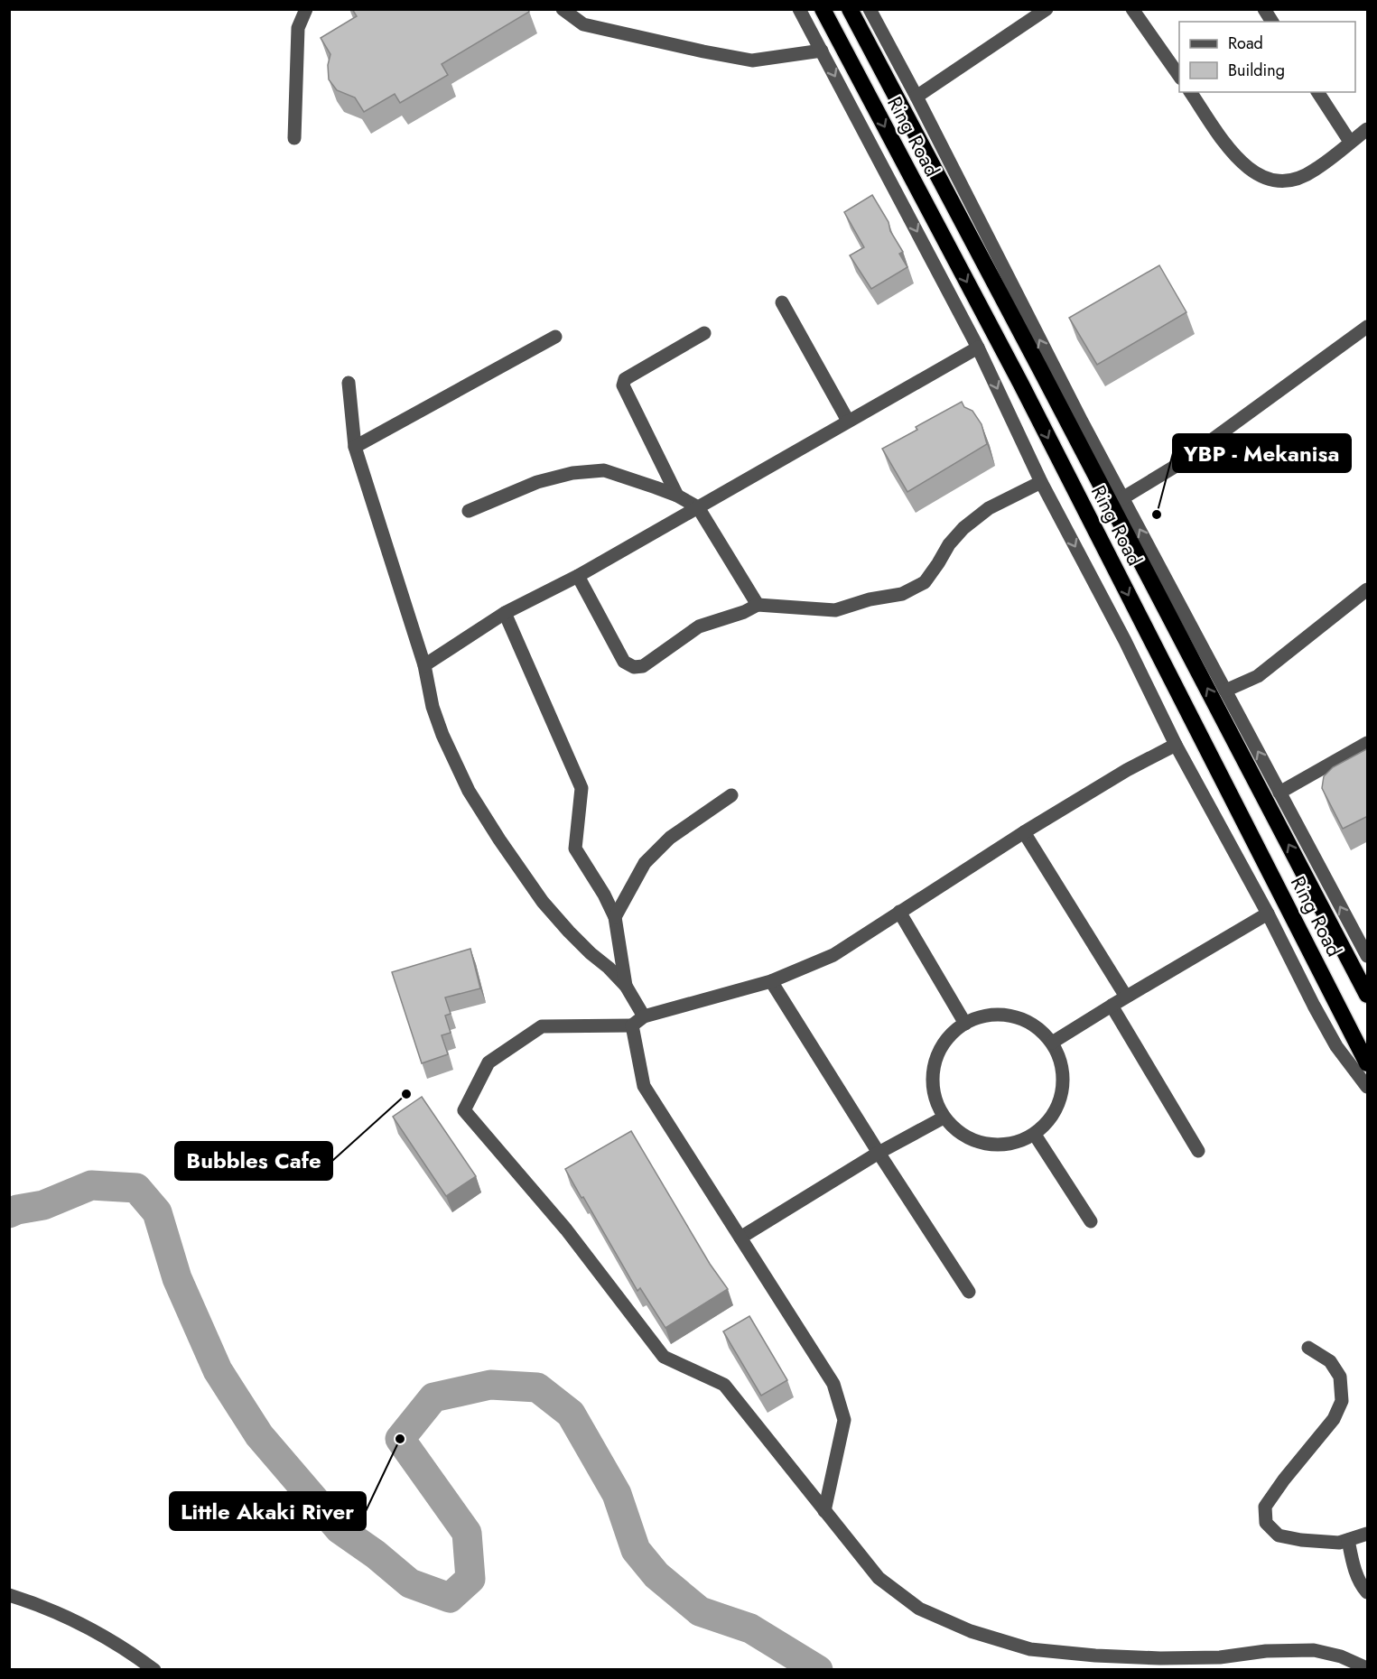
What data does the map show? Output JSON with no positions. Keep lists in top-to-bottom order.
{
  "streets": {
    "highway": ["Ring Road"]
  },
  "places": ["YBP - Mekanisa", "Bubbles Cafe", "Little Akaki River"],
  "legend": ["Road", "Building"]
}
